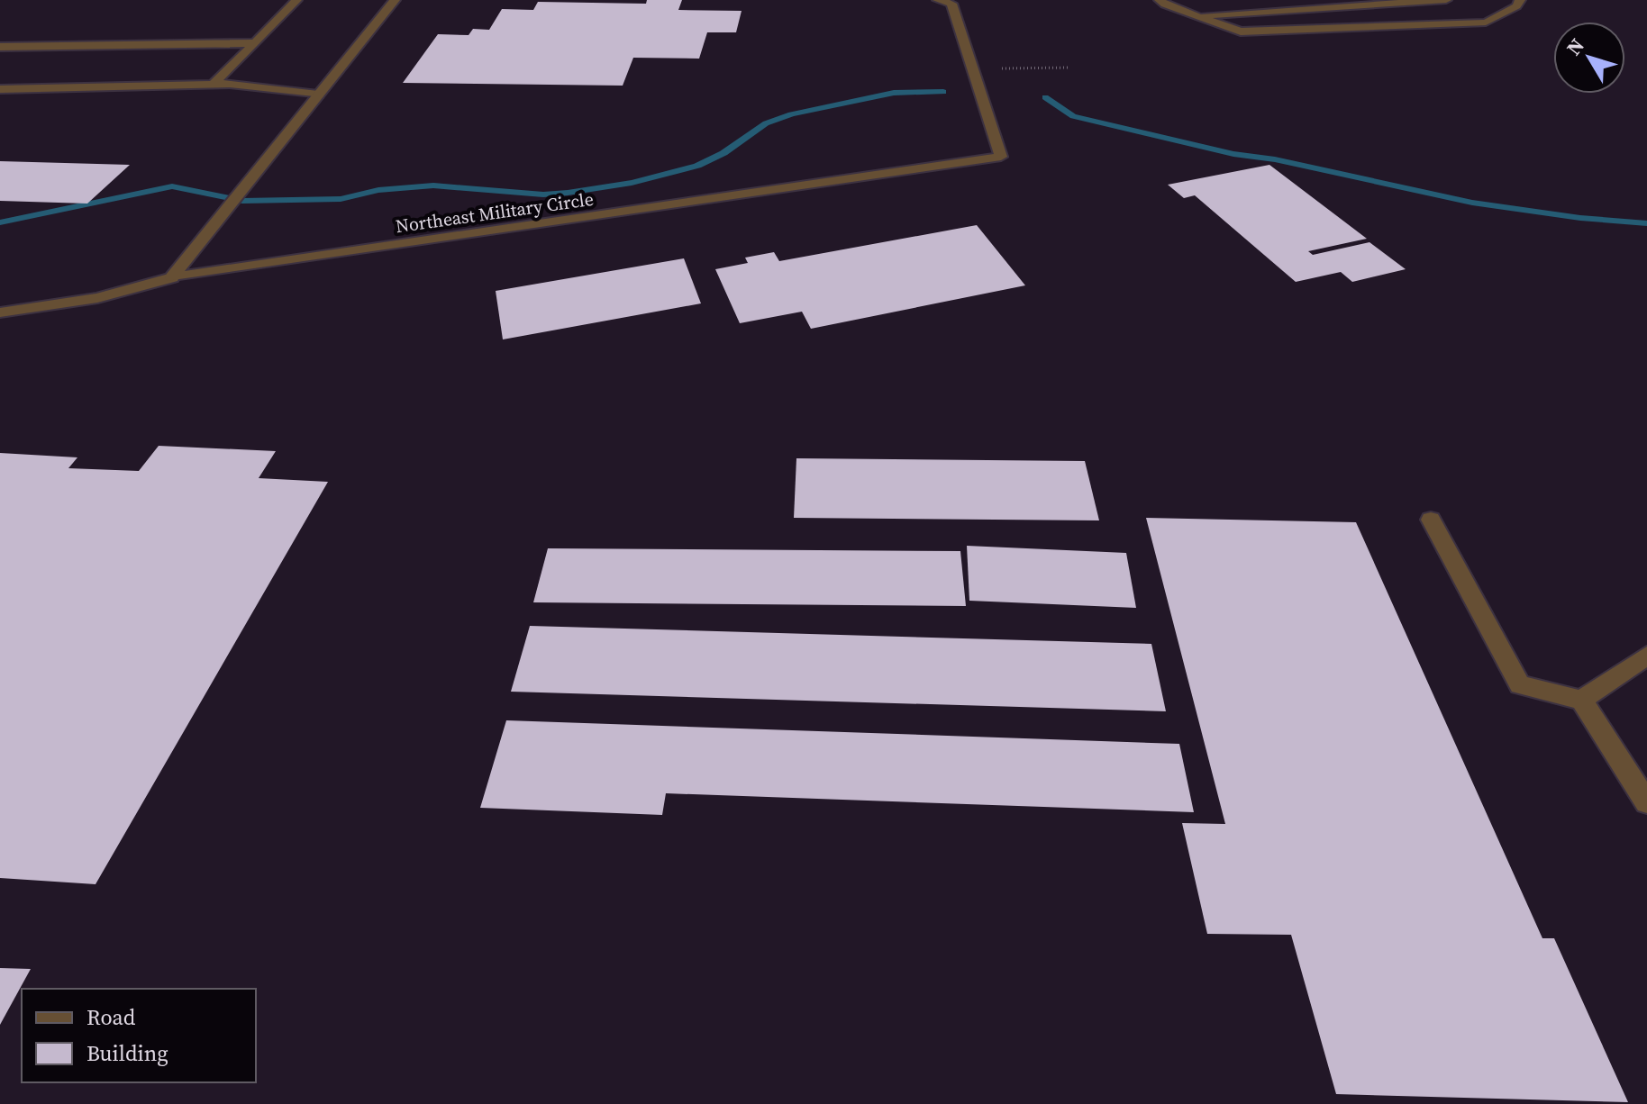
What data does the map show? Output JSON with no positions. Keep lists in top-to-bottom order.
{
  "streets": {
    "street": ["Northeast Military Circle"]
  },
  "legend": ["Road", "Building"],
  "north": "top left"
}
